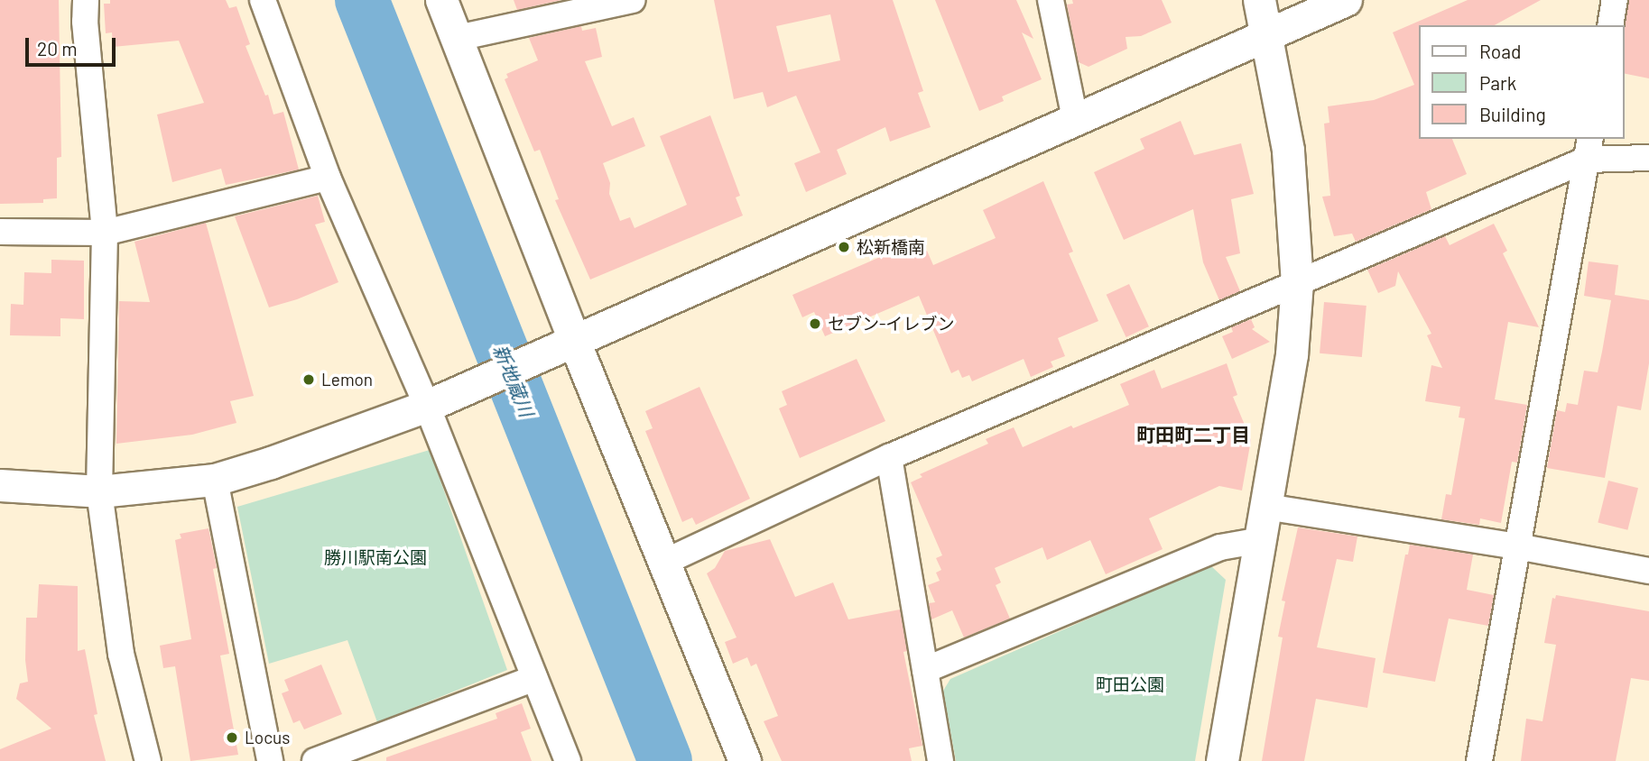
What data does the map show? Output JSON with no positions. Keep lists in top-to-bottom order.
{
  "districts": ["町田町二丁目"],
  "water": ["新地蔵川"],
  "parks": ["勝川駅南公園", "町田公園"],
  "places": [
    "松新橋南",
    "セブン-イレブン",
    "Lemon",
    "Locus"
  ],
  "legend": ["Road", "Park", "Building"],
  "scale_bar": "20 m"
}
